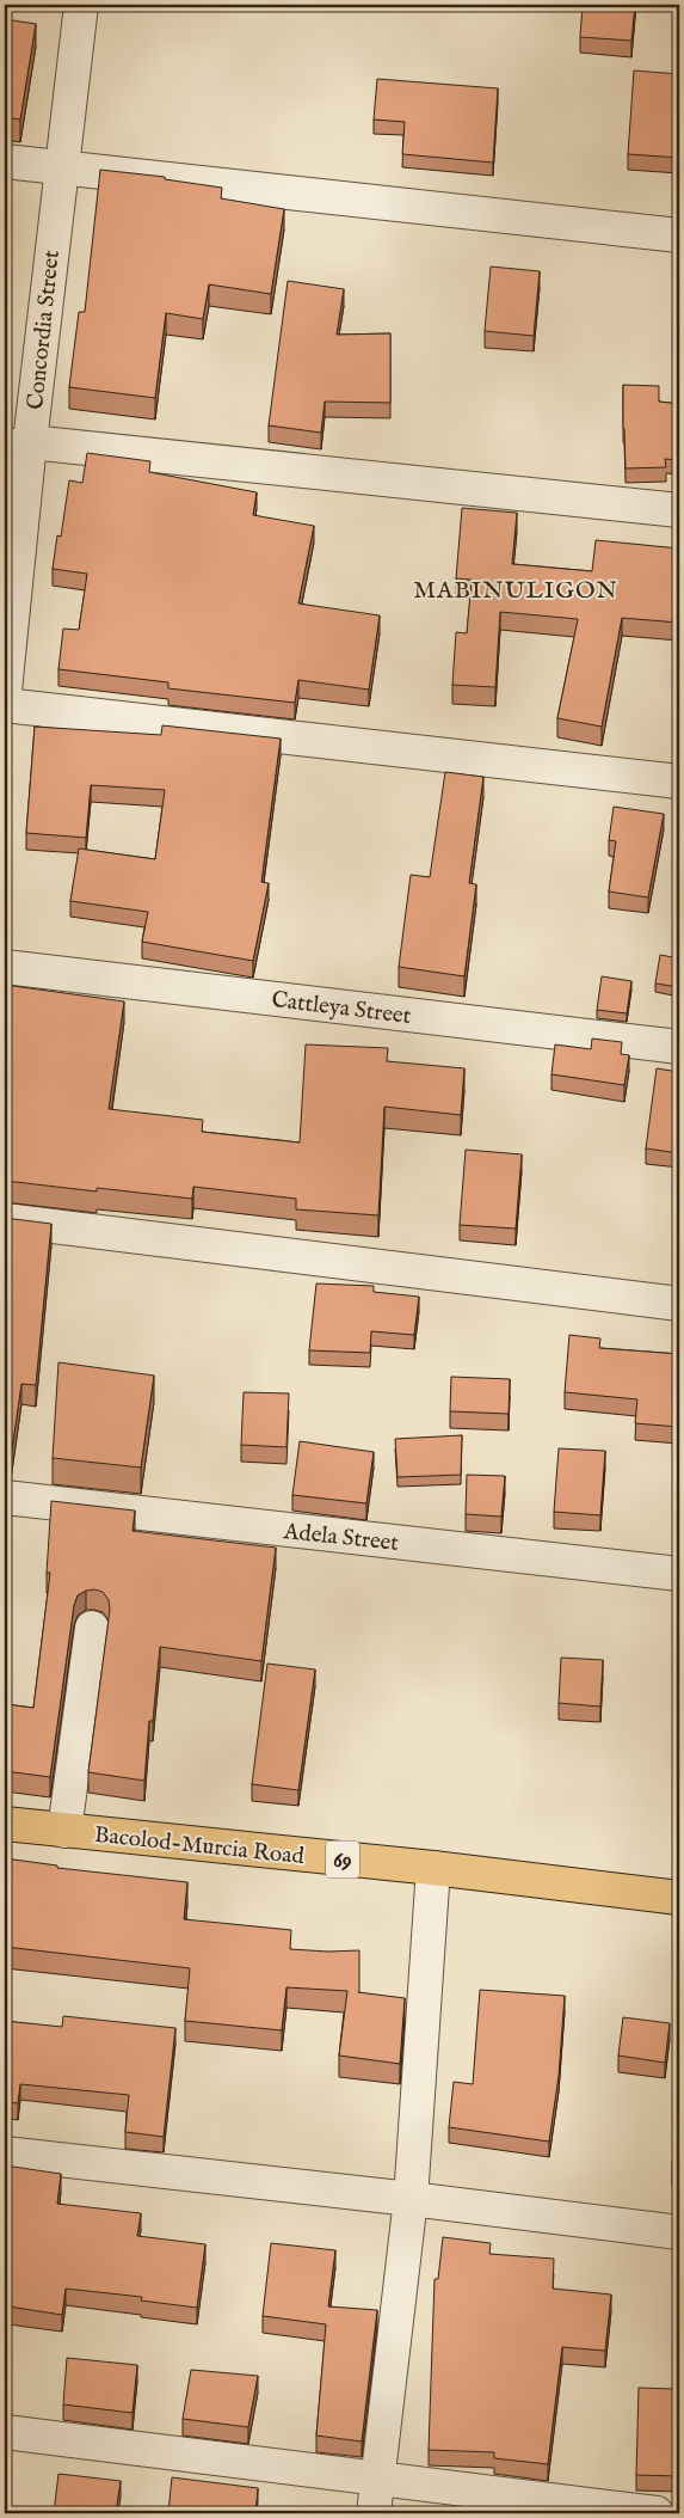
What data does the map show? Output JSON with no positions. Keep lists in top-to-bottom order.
{
  "streets": {
    "main road": ["Bacolod-Murcia Road", "69"],
    "street": ["Concordia Street", "Cattleya Street", "Adela Street"]
  },
  "districts": ["MABINULIGON"]
}
